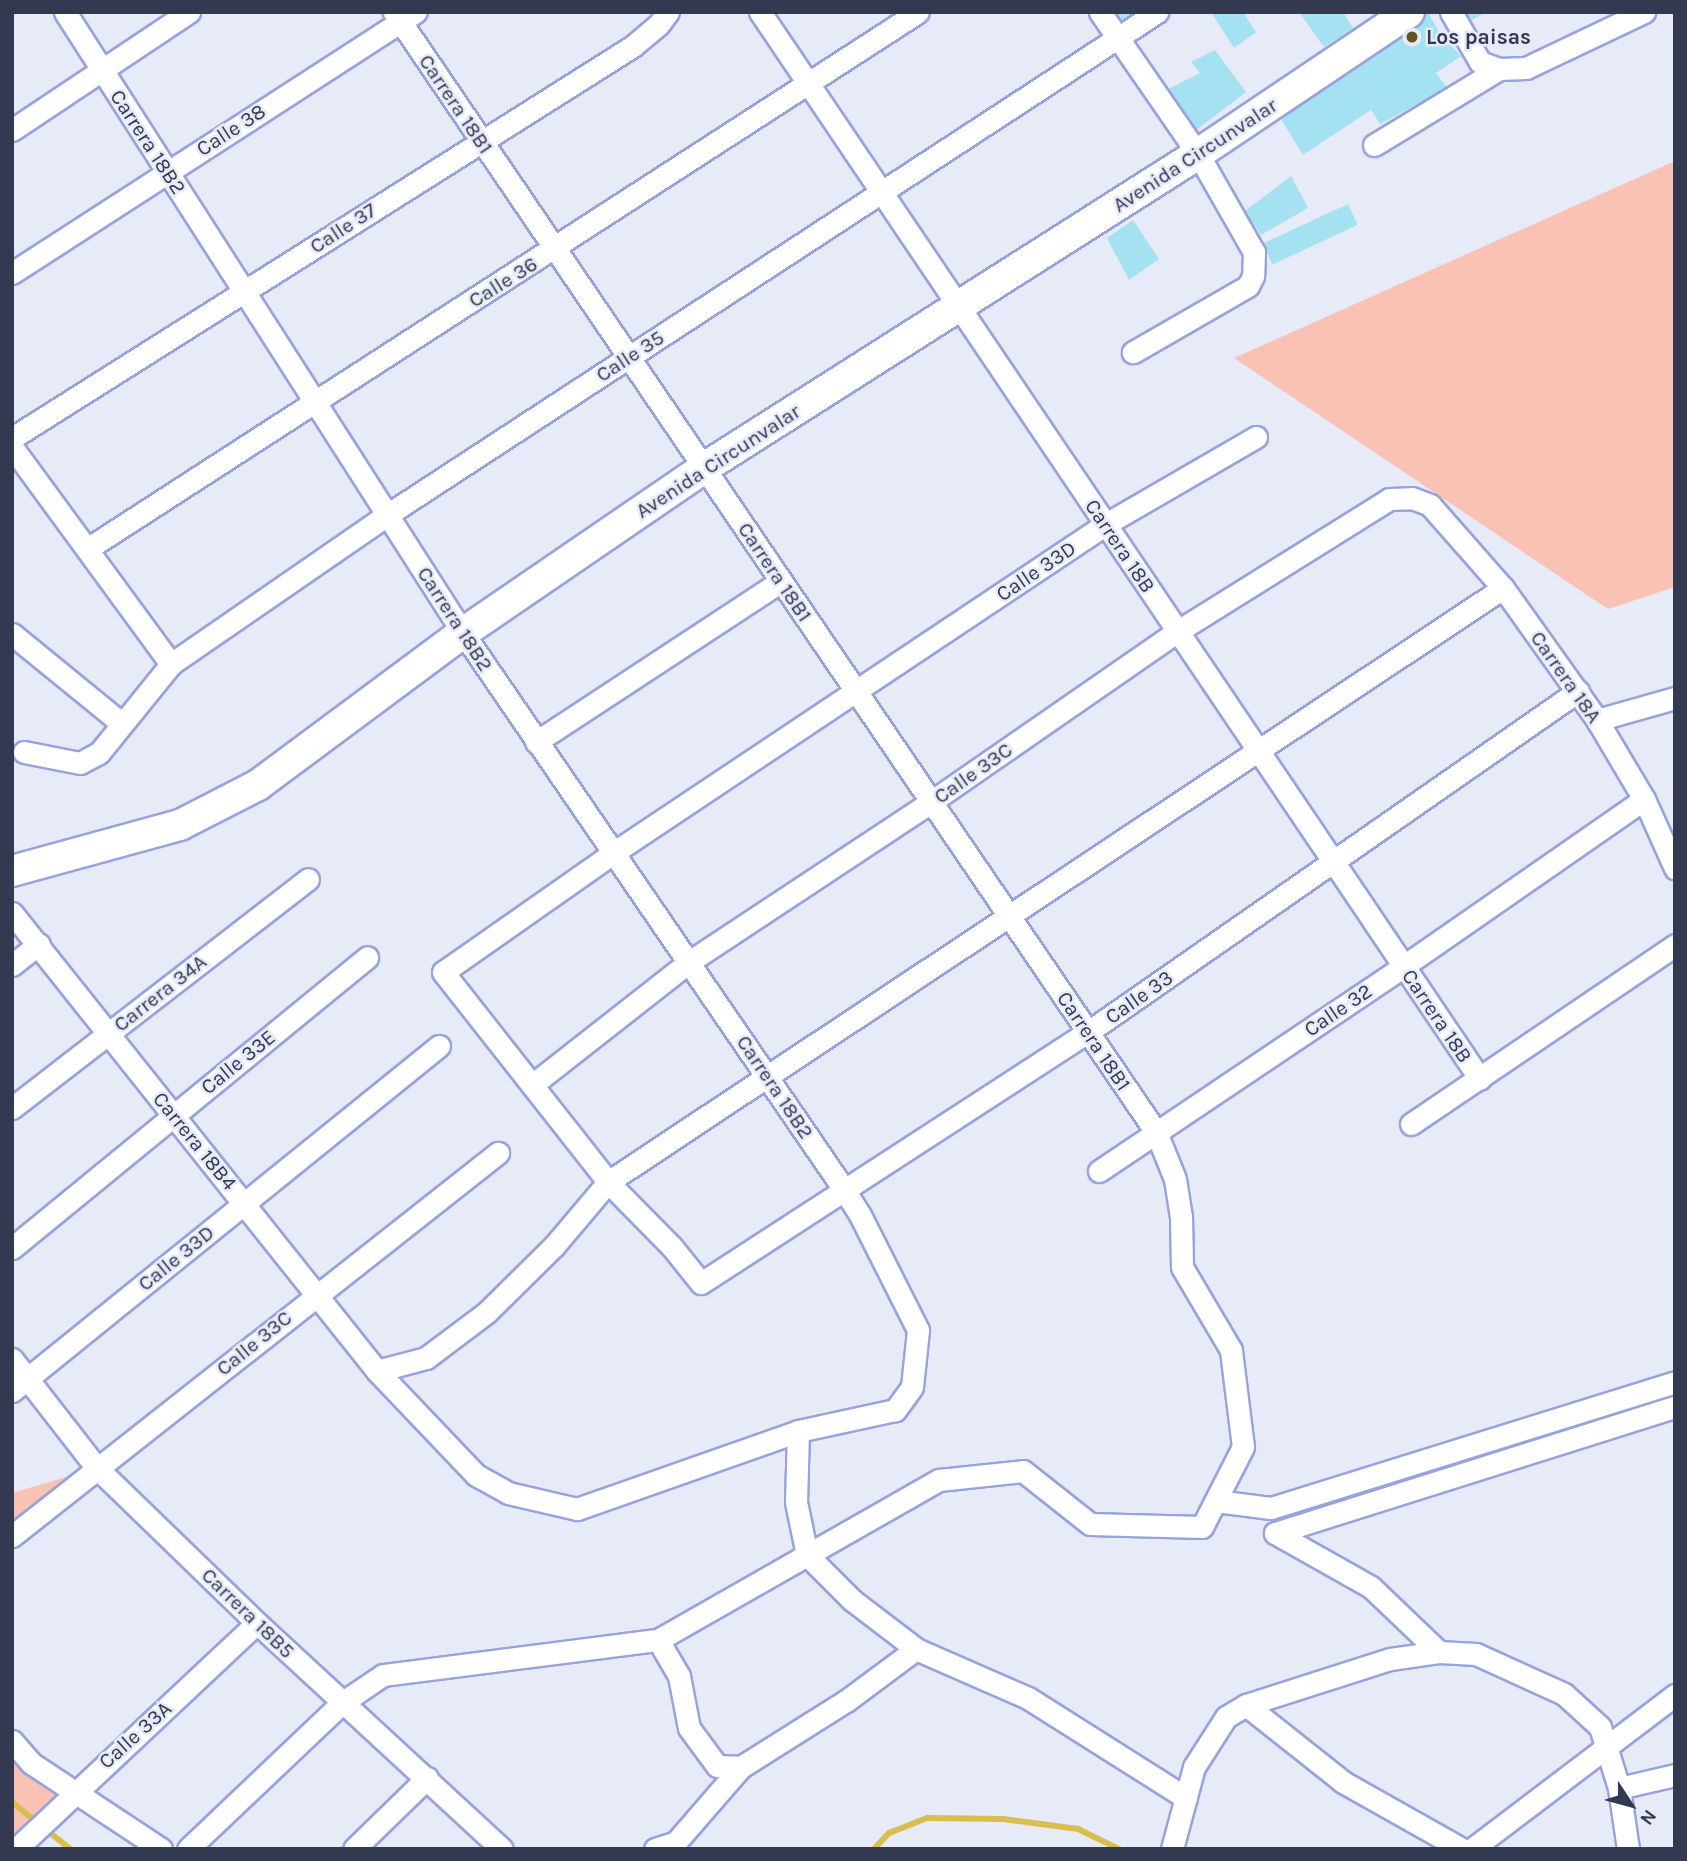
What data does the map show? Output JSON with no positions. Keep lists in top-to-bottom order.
{
  "streets": {
    "main road": ["Avenida Circunvalar"],
    "street": [
      "Carrera 18B1",
      "Calle 38",
      "Carrera 18B2",
      "Calle 37",
      "Calle 36",
      "Calle 35",
      "Carrera 18B",
      "Calle 33D",
      "Carrera 18A",
      "Calle 33C",
      "Carrera 34A",
      "Calle 33",
      "Calle 32",
      "Calle 33E",
      "Carrera 18B4",
      "Carrera 18B5",
      "Calle 33A"
    ]
  },
  "crossings": [
    ["Carrera 18B1", "Calle 38"],
    ["Carrera 18B1", "Avenida Circunvalar"],
    ["Carrera 18B1", "Calle 37"],
    ["Carrera 18B1", "Calle 36"],
    ["Carrera 18B1", "Calle 35"],
    ["Carrera 18B1", "Calle 33D"],
    ["Carrera 18B1", "Calle 33C"],
    ["Carrera 18B1", "Calle 33"],
    ["Carrera 18B1", "Calle 32"],
    ["Calle 38", "Carrera 18B2"],
    ["Carrera 18B2", "Avenida Circunvalar"],
    ["Carrera 18B2", "Calle 37"],
    ["Carrera 18B2", "Calle 36"],
    ["Carrera 18B2", "Calle 35"],
    ["Carrera 18B2", "Calle 33C"],
    ["Carrera 18B2", "Calle 33"],
    ["Carrera 18B2", "Carrera 18B4"],
    ["Avenida Circunvalar", "Carrera 18B"],
    ["Calle 36", "Carrera 18B"],
    ["Calle 35", "Carrera 18B"],
    ["Carrera 18B", "Calle 33D"],
    ["Carrera 18B", "Calle 33C"],
    ["Carrera 18B", "Calle 33"],
    ["Carrera 18B", "Calle 32"],
    ["Calle 33D", "Carrera 18B4"],
    ["Calle 33D", "Carrera 18B5"],
    ["Carrera 18A", "Calle 33C"],
    ["Carrera 18A", "Calle 33"],
    ["Carrera 18A", "Calle 32"],
    ["Calle 33C", "Carrera 18B4"],
    ["Calle 33C", "Carrera 18B5"],
    ["Carrera 34A", "Carrera 18B4"],
    ["Calle 33E", "Carrera 18B4"],
    ["Carrera 18B5", "Calle 33A"]
  ],
  "places": ["Los paisas"],
  "north": "bottom right"
}
